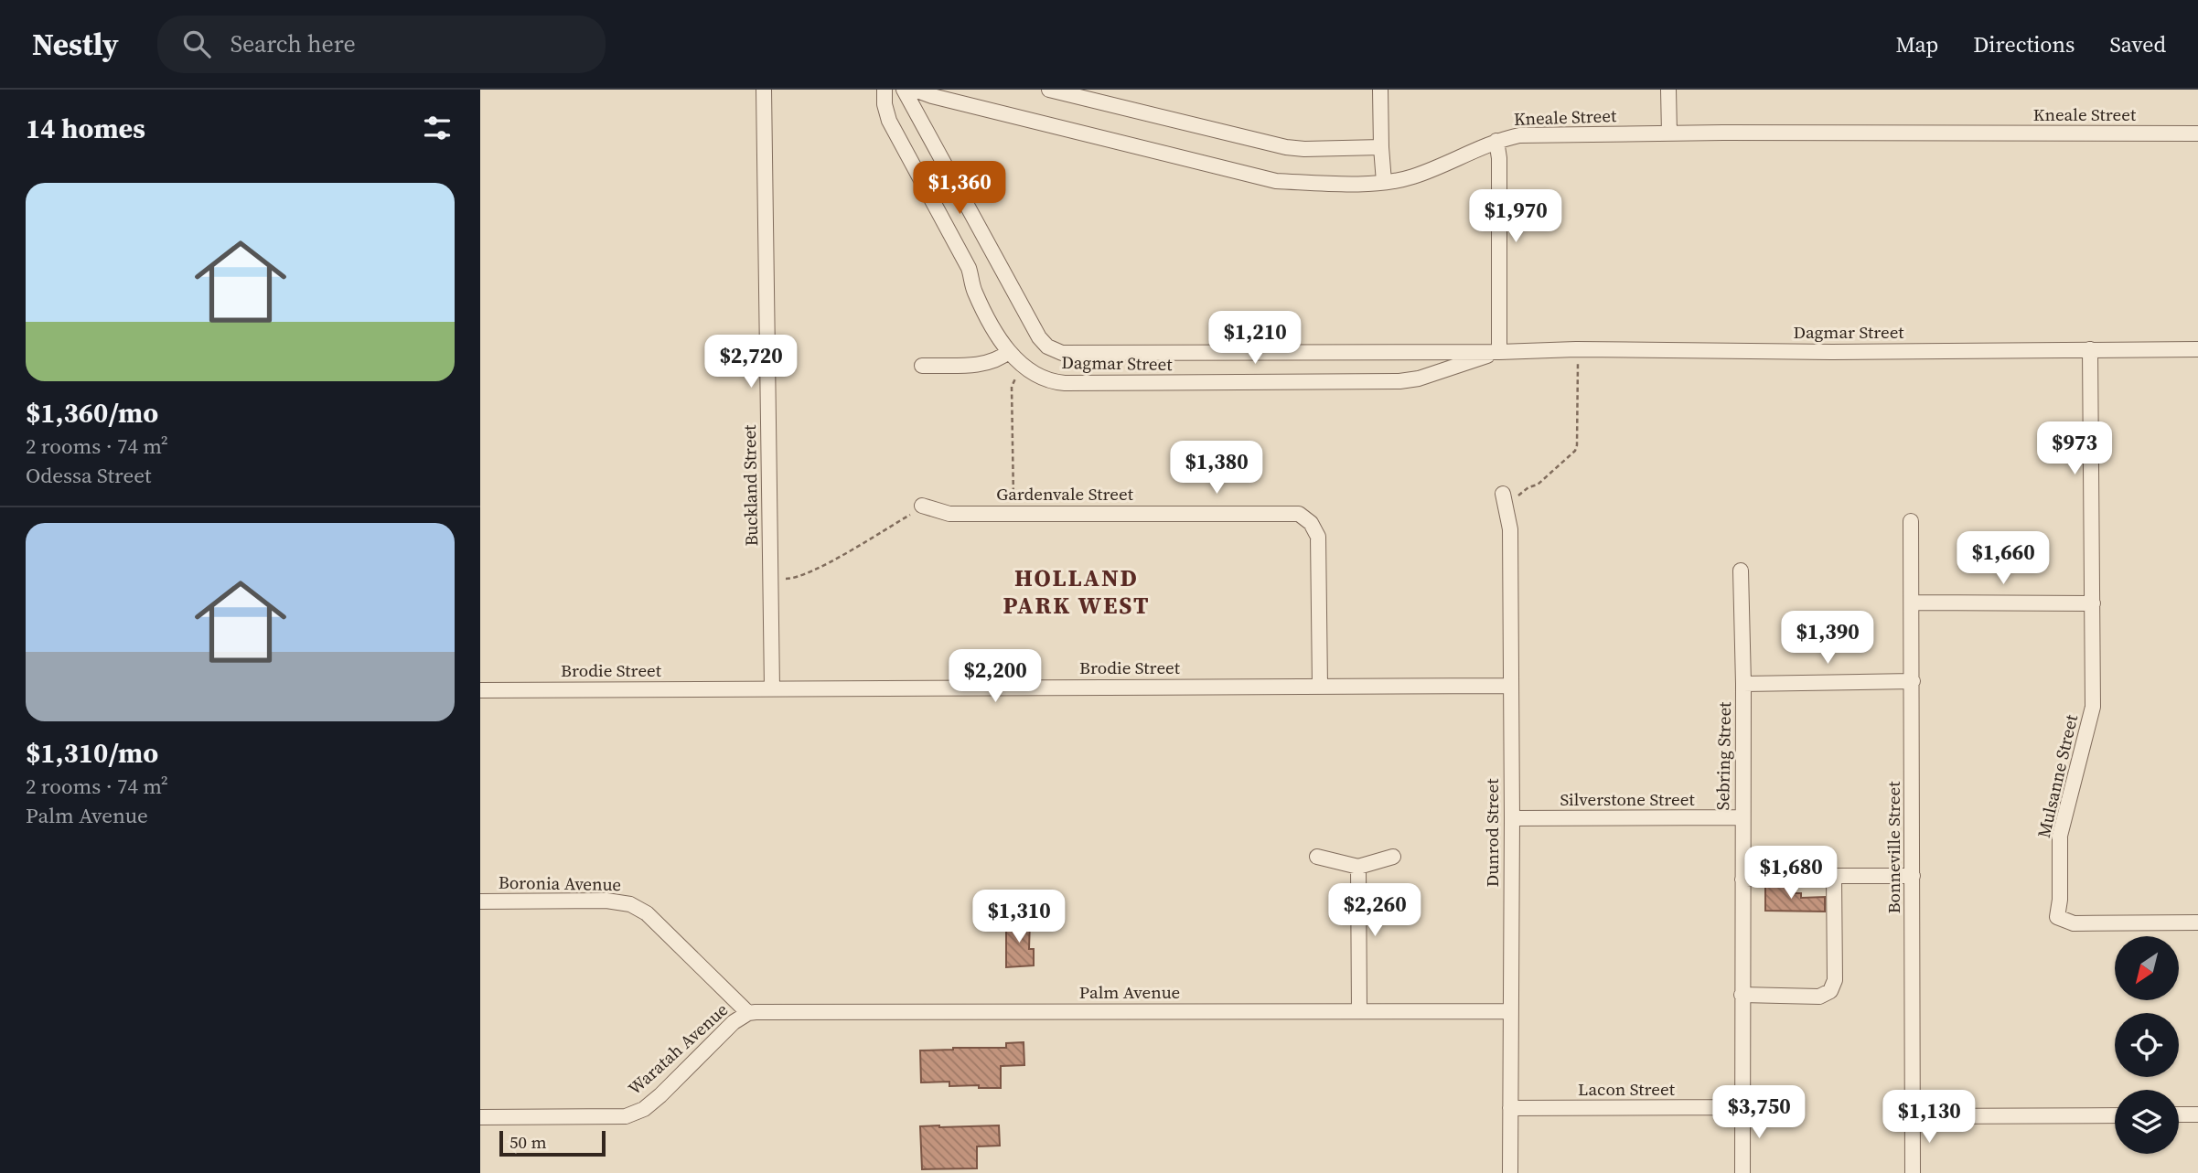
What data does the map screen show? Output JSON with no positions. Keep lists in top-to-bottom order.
{
  "streets": {
    "street": [
      "Kneale Street",
      "Dagmar Street",
      "Buckland Street",
      "Gardenvale Street",
      "Brodie Street",
      "Sebring Street",
      "Mulsanne Street",
      "Silverstone Street",
      "Dunrod Street",
      "Bonneville Street",
      "Boronia Avenue",
      "Palm Avenue",
      "Waratah Avenue",
      "Lacon Street"
    ]
  },
  "crossings": [
    ["Dagmar Street", "Mulsanne Street"],
    ["Buckland Street", "Brodie Street"],
    ["Gardenvale Street", "Brodie Street"],
    ["Brodie Street", "Dunrod Street"],
    ["Sebring Street", "Silverstone Street"],
    ["Sebring Street", "Lacon Street"],
    ["Silverstone Street", "Dunrod Street"],
    ["Dunrod Street", "Palm Avenue"],
    ["Dunrod Street", "Lacon Street"],
    ["Boronia Avenue", "Palm Avenue"],
    ["Boronia Avenue", "Waratah Avenue"],
    ["Palm Avenue", "Waratah Avenue"]
  ],
  "districts": ["HOLLAND PARK WEST"],
  "scale_bar": "50 m",
  "north": "bottom left",
  "page": {
    "header": "Nestly",
    "search": "Search here",
    "nav": ["Map", "Directions", "Saved"],
    "heading": "14 homes",
    "price": [
      "$1,360",
      "$1,970",
      "$1,210",
      "$2,720",
      "$973",
      "$1,380",
      "$1,660",
      "$1,390",
      "$2,200",
      "$1,680",
      "$2,260",
      "$1,310",
      "$3,750",
      "$1,130"
    ],
    "list": [
      {
        "name": "$1,360/mo",
        "note": "2 rooms · 74 m² · Odessa Street"
      },
      {
        "name": "$1,310/mo",
        "note": "2 rooms · 74 m² · Palm Avenue"
      }
    ],
    "scale": "50 m"
  }
}
